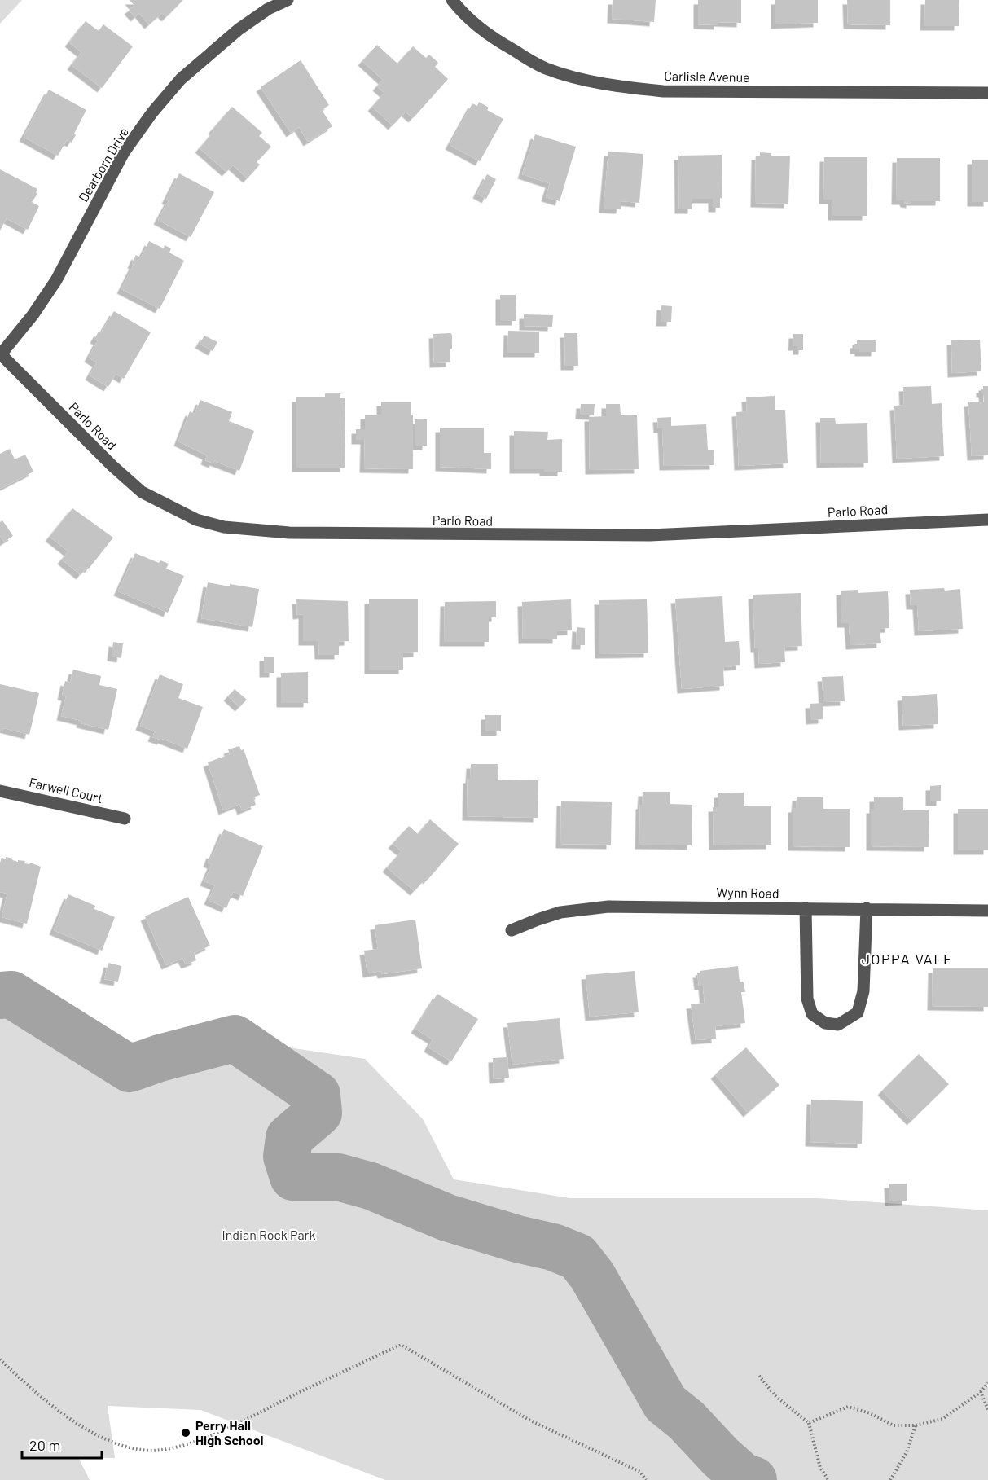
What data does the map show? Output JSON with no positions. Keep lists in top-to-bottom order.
{
  "streets": {
    "street": [
      "Carlisle Avenue",
      "Dearborn Drive",
      "Parlo Road",
      "Farwell Court",
      "Wynn Road"
    ]
  },
  "crossings": [
    ["Dearborn Drive", "Parlo Road"]
  ],
  "districts": ["JOPPA VALE"],
  "parks": ["Indian Rock Park"],
  "places": ["Perry Hall High School"],
  "scale_bar": "20 m"
}
